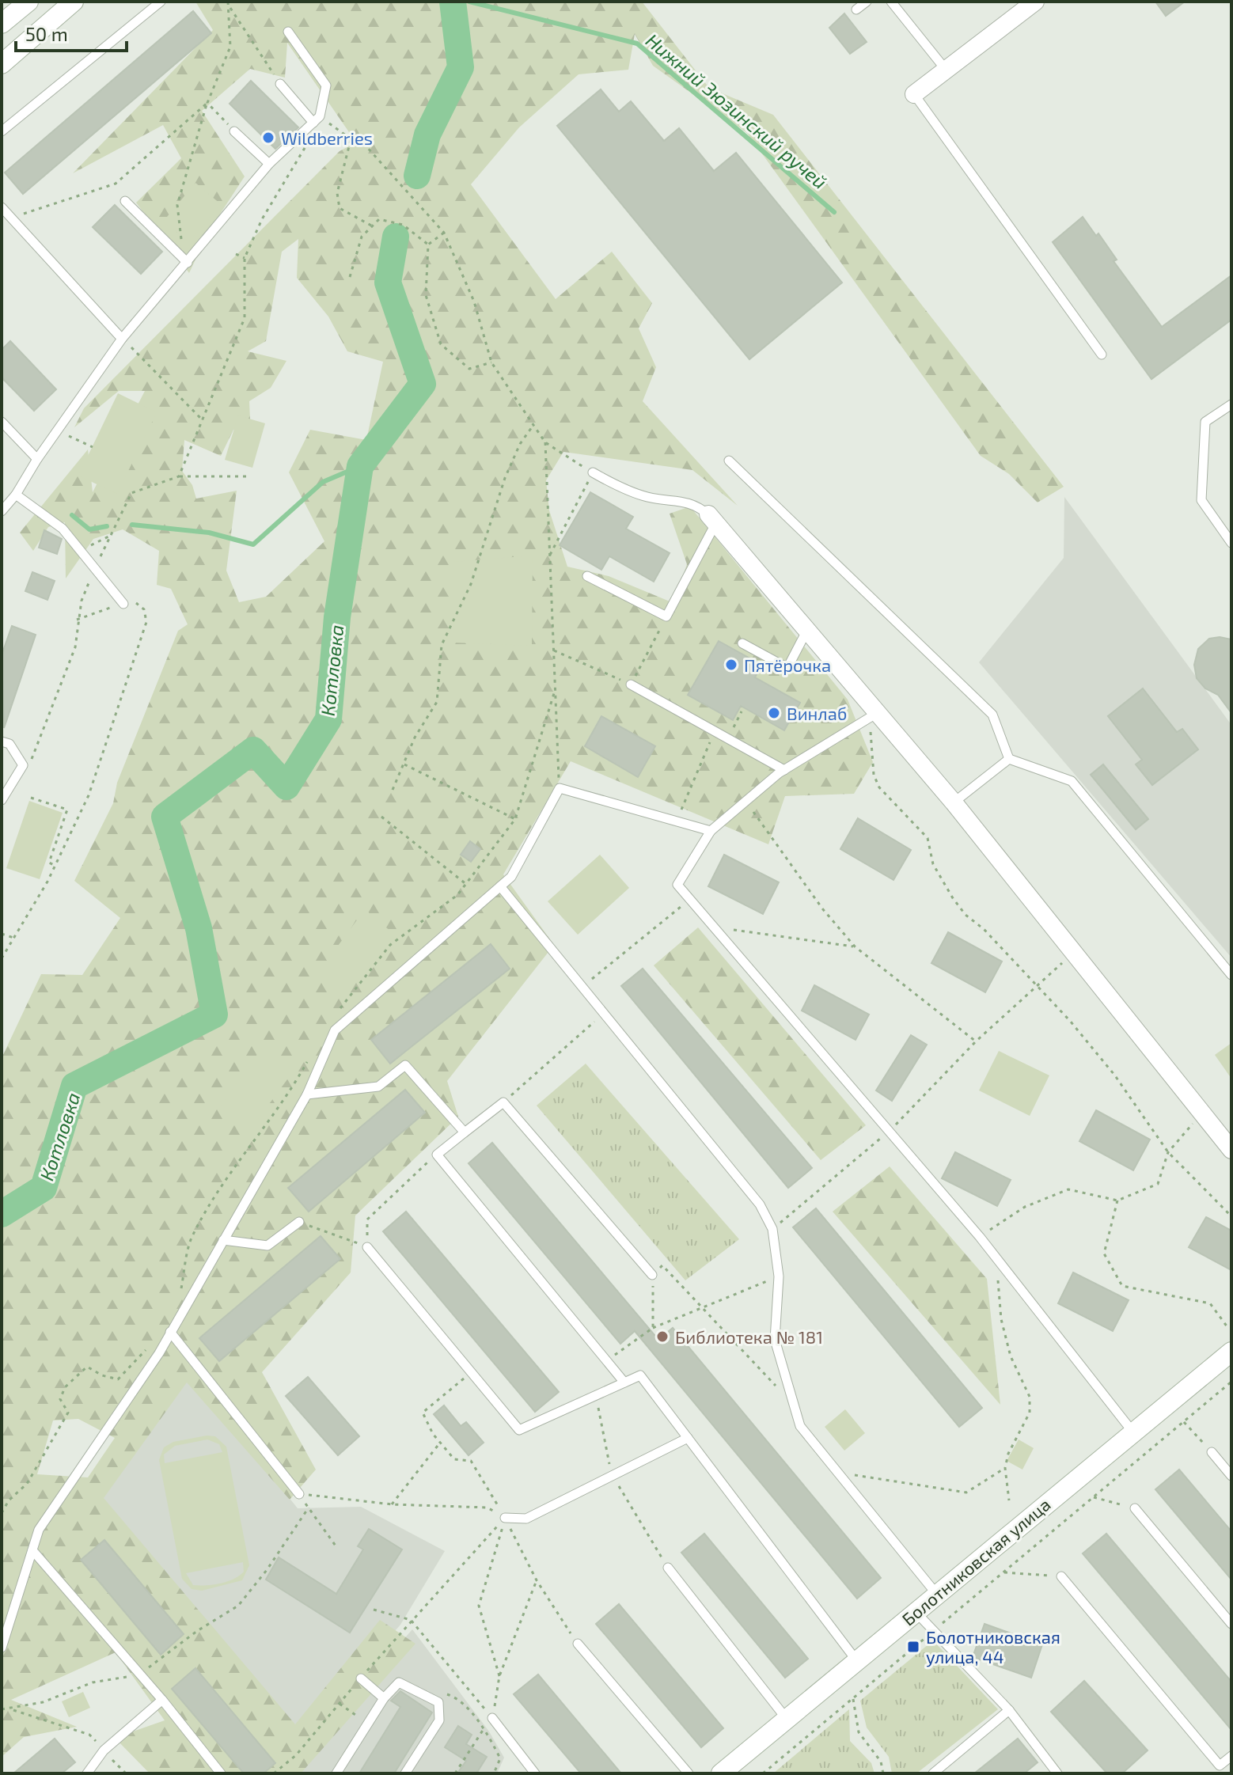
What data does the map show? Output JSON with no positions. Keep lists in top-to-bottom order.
{
  "streets": {
    "street": ["Болотниковская улица"]
  },
  "water": ["Нижний Зюзинский ручей", "Котловка"],
  "places": {
    "other": [
      "Wildberries",
      "Пятёрочка",
      "Винлаб",
      "Библиотека № 181"
    ],
    "transit": ["Болотниковская улица, 44"]
  },
  "scale_bar": "50 m"
}
